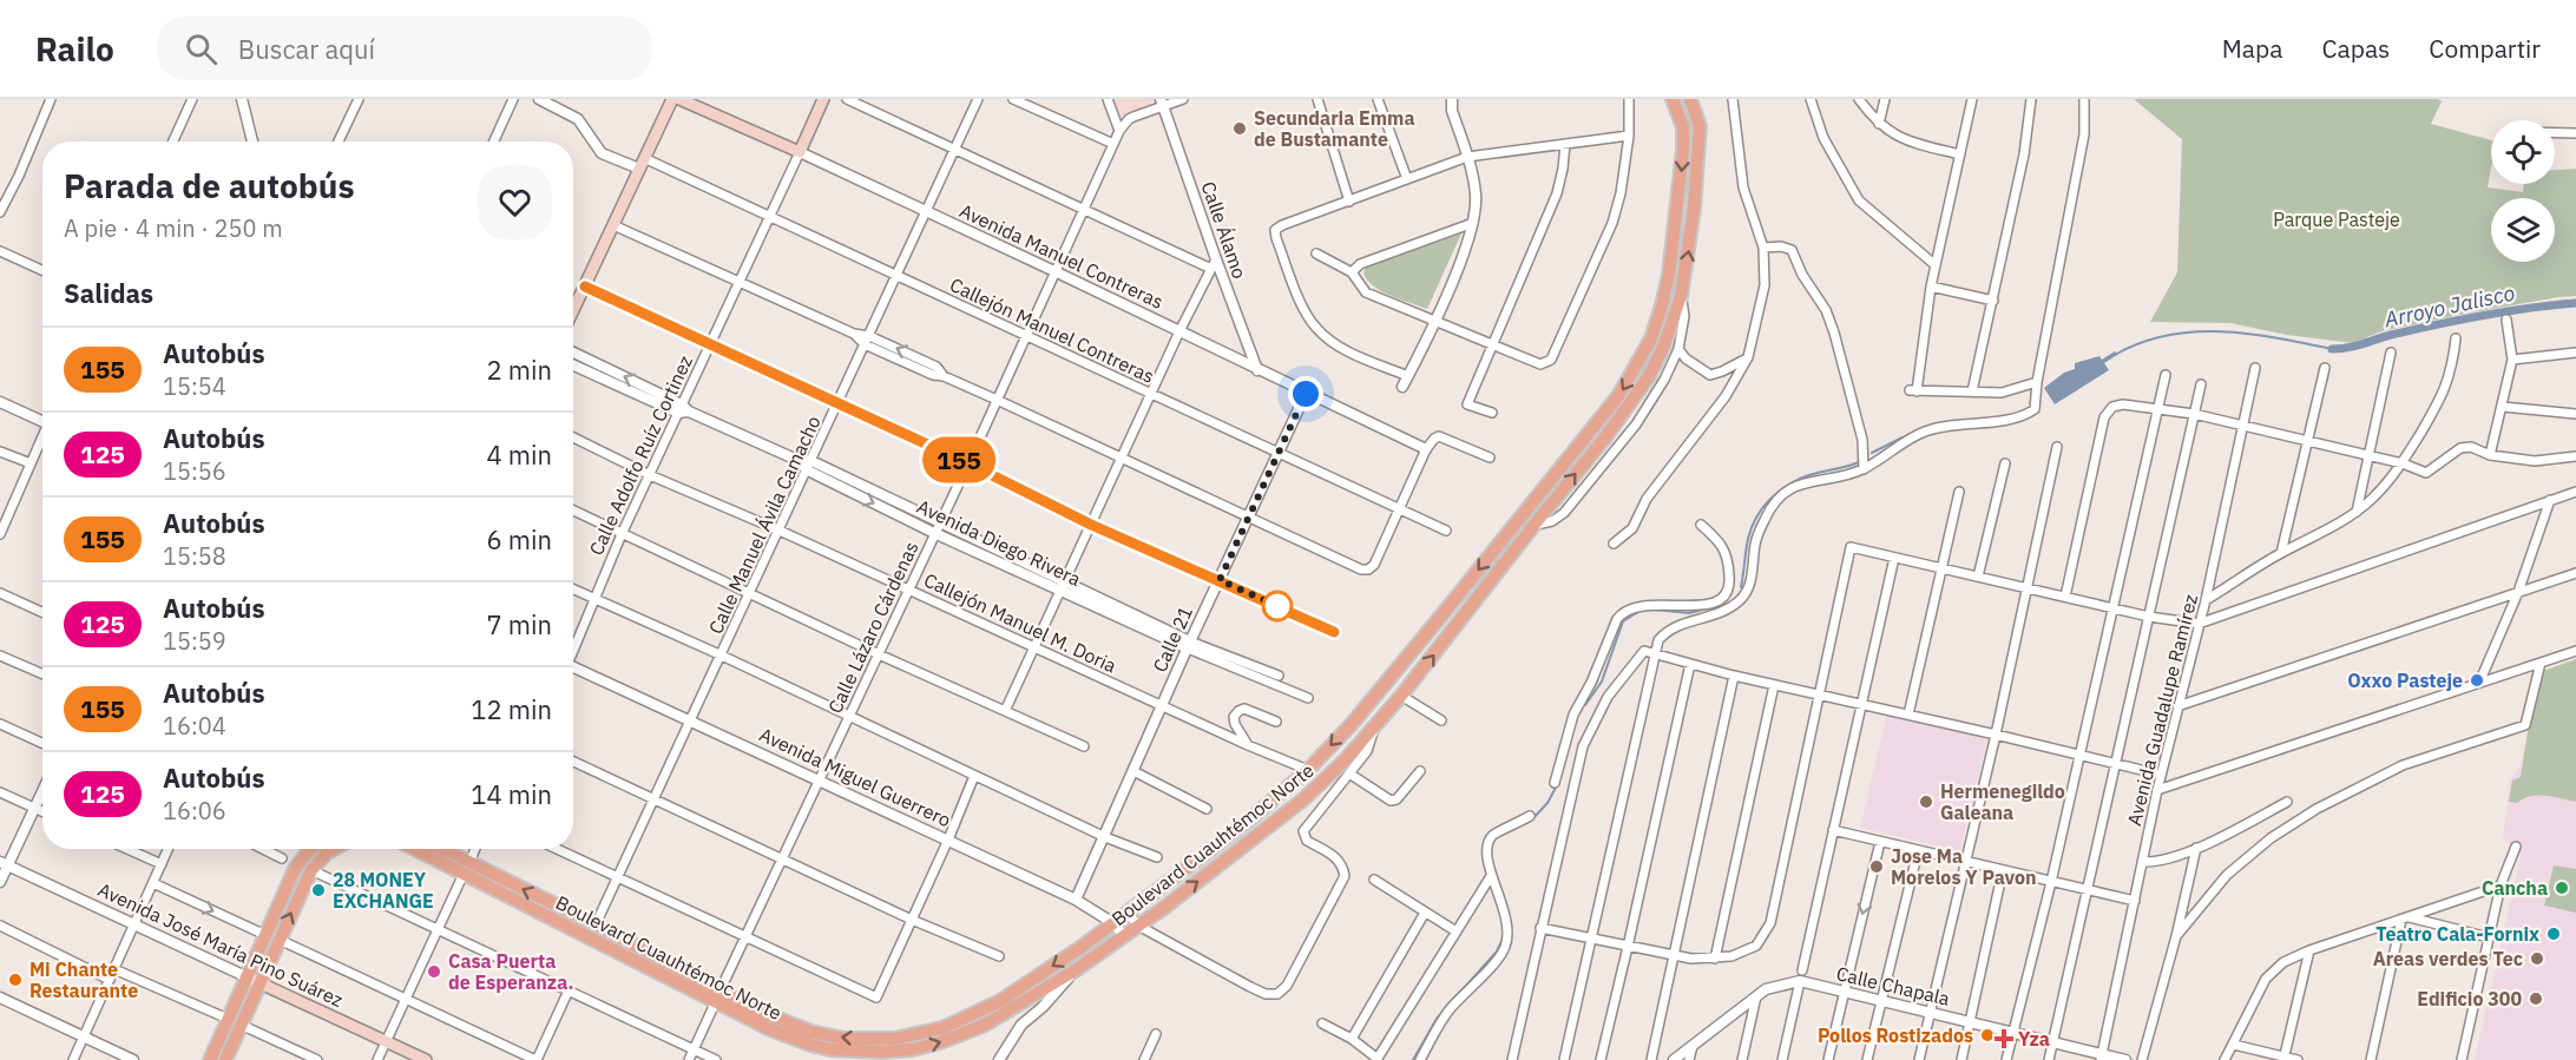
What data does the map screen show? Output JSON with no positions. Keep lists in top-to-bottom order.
{
  "streets": {
    "main road": [
      "Avenida Manuel Contreras",
      "Calle Adolfo Ruíz Cortinez",
      "Boulevard Cuauhtémoc Norte",
      "Avenida José María Pino Suárez"
    ],
    "street": [
      "Calle Álamo",
      "Callejón Manuel Contreras",
      "Calle Manuel Ávila Camacho",
      "Avenida Diego Rivera",
      "Callejón Manuel M. Doria",
      "Calle Lázaro Cárdenas",
      "Calle 21",
      "Avenida Guadalupe Ramírez",
      "Avenida Miguel Guerrero",
      "Calle Chapala"
    ]
  },
  "crossings": [
    ["Calle Álamo", "Avenida Manuel Contreras"],
    ["Calle Álamo", "Calle Lázaro Cárdenas"],
    ["Avenida Manuel Contreras", "Calle Adolfo Ruíz Cortinez"],
    ["Avenida Manuel Contreras", "Calle Manuel Ávila Camacho"],
    ["Avenida Manuel Contreras", "Calle Lázaro Cárdenas"],
    ["Avenida Manuel Contreras", "Calle 21"],
    ["Callejón Manuel Contreras", "Calle Adolfo Ruíz Cortinez"],
    ["Callejón Manuel Contreras", "Calle Manuel Ávila Camacho"],
    ["Callejón Manuel Contreras", "Calle Lázaro Cárdenas"],
    ["Callejón Manuel Contreras", "Calle 21"],
    ["Calle Adolfo Ruíz Cortinez", "Avenida Diego Rivera"],
    ["Calle Adolfo Ruíz Cortinez", "Callejón Manuel M. Doria"],
    ["Calle Manuel Ávila Camacho", "Avenida Diego Rivera"],
    ["Calle Manuel Ávila Camacho", "Callejón Manuel M. Doria"],
    ["Calle Manuel Ávila Camacho", "Avenida Miguel Guerrero"],
    ["Calle Manuel Ávila Camacho", "Boulevard Cuauhtémoc Norte"],
    ["Avenida Diego Rivera", "Calle Lázaro Cárdenas"],
    ["Avenida Diego Rivera", "Calle 21"],
    ["Callejón Manuel M. Doria", "Calle Lázaro Cárdenas"],
    ["Callejón Manuel M. Doria", "Calle 21"],
    ["Callejón Manuel M. Doria", "Boulevard Cuauhtémoc Norte"],
    ["Calle Lázaro Cárdenas", "Avenida Miguel Guerrero"],
    ["Calle Lázaro Cárdenas", "Boulevard Cuauhtémoc Norte"],
    ["Calle 21", "Avenida Miguel Guerrero"],
    ["Avenida Guadalupe Ramírez", "Calle Chapala"],
    ["Avenida Miguel Guerrero", "Boulevard Cuauhtémoc Norte"]
  ],
  "water": ["Arroyo Jalisco"],
  "parks": ["Parque Pasteje"],
  "places": {
    "other": [
      "Secundaria Emma de Bustamante",
      "Oxxo Pasteje",
      "Hermenegildo Galeana",
      "Jose Ma Morelos Y Pavon",
      "Cancha",
      "28 MONEY EXCHANGE",
      "Teatro Cala-Fornix",
      "Areas verdes Tec",
      "Casa Puerta de Esperanza.",
      "Mi Chante Restaurante",
      "Edificio 300",
      "Pollos Rostizados"
    ],
    "health": ["Yza"]
  },
  "lines": ["bus line 155"],
  "page": {
    "header": "Railo",
    "search": "Buscar aquí",
    "nav": ["Mapa", "Capas", "Compartir"],
    "on_map": "155",
    "heading": [
      ["Parada de autobús", "A pie · 4 min · 250 m"],
      "Salidas"
    ],
    "list": [
      {
        "mark": "155",
        "name": "Autobús",
        "note": "15:54",
        "value": "2 min"
      },
      {
        "mark": "125",
        "name": "Autobús",
        "note": "15:56",
        "value": "4 min"
      },
      {
        "mark": "155",
        "name": "Autobús",
        "note": "15:58",
        "value": "6 min"
      },
      {
        "mark": "125",
        "name": "Autobús",
        "note": "15:59",
        "value": "7 min"
      },
      {
        "mark": "155",
        "name": "Autobús",
        "note": "16:04",
        "value": "12 min"
      },
      {
        "mark": "125",
        "name": "Autobús",
        "note": "16:06",
        "value": "14 min"
      }
    ]
  }
}
